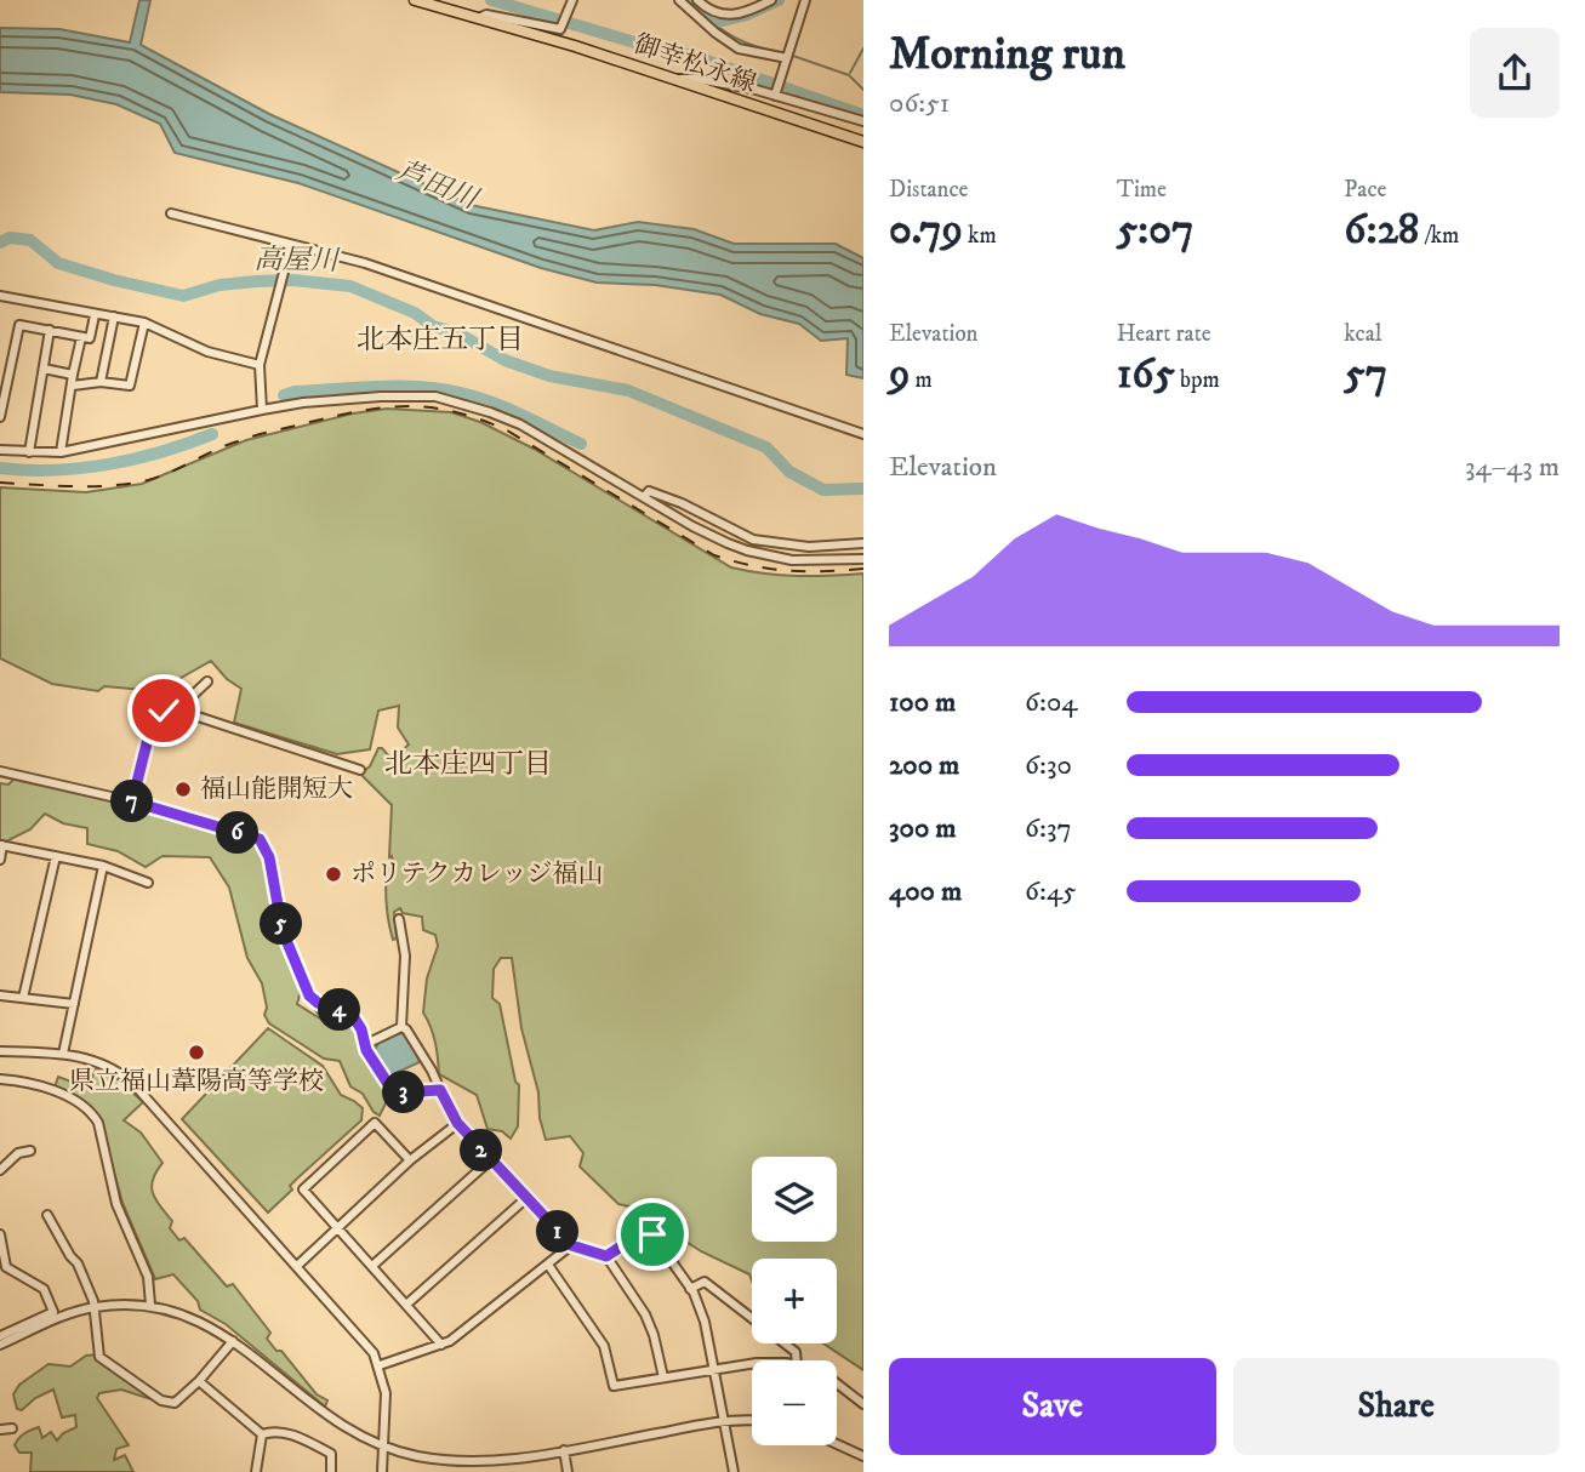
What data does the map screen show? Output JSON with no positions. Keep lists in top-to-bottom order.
{
  "streets": {
    "main road": ["御幸松永線"]
  },
  "districts": ["北本庄五丁目", "北本庄四丁目"],
  "water": ["芦田川", "高屋川"],
  "places": ["福山能開短大", "ポリテクカレッジ福山", "県立福山葦陽高等学校"],
  "page": {
    "heading": ["Morning run", "06:51"],
    "stats": [
      ["Distance", "0.79 km"],
      ["Time", "5:07"],
      ["Pace", "6:28 /km"],
      ["Elevation", "9 m"],
      ["Heart rate", "165 bpm"],
      ["kcal", "57"]
    ],
    "chart": ["Elevation", "34–43 m"],
    "list": [
      {
        "name": "100 m",
        "note": "6:04"
      },
      {
        "name": "200 m",
        "note": "6:30"
      },
      {
        "name": "300 m",
        "note": "6:37"
      },
      {
        "name": "400 m",
        "note": "6:45"
      }
    ],
    "pins": [
      "7",
      "6",
      "5",
      "4",
      "3",
      "2",
      "1"
    ],
    "map_buttons": ["+", "−"],
    "buttons": ["Save", "Share"]
  }
}
